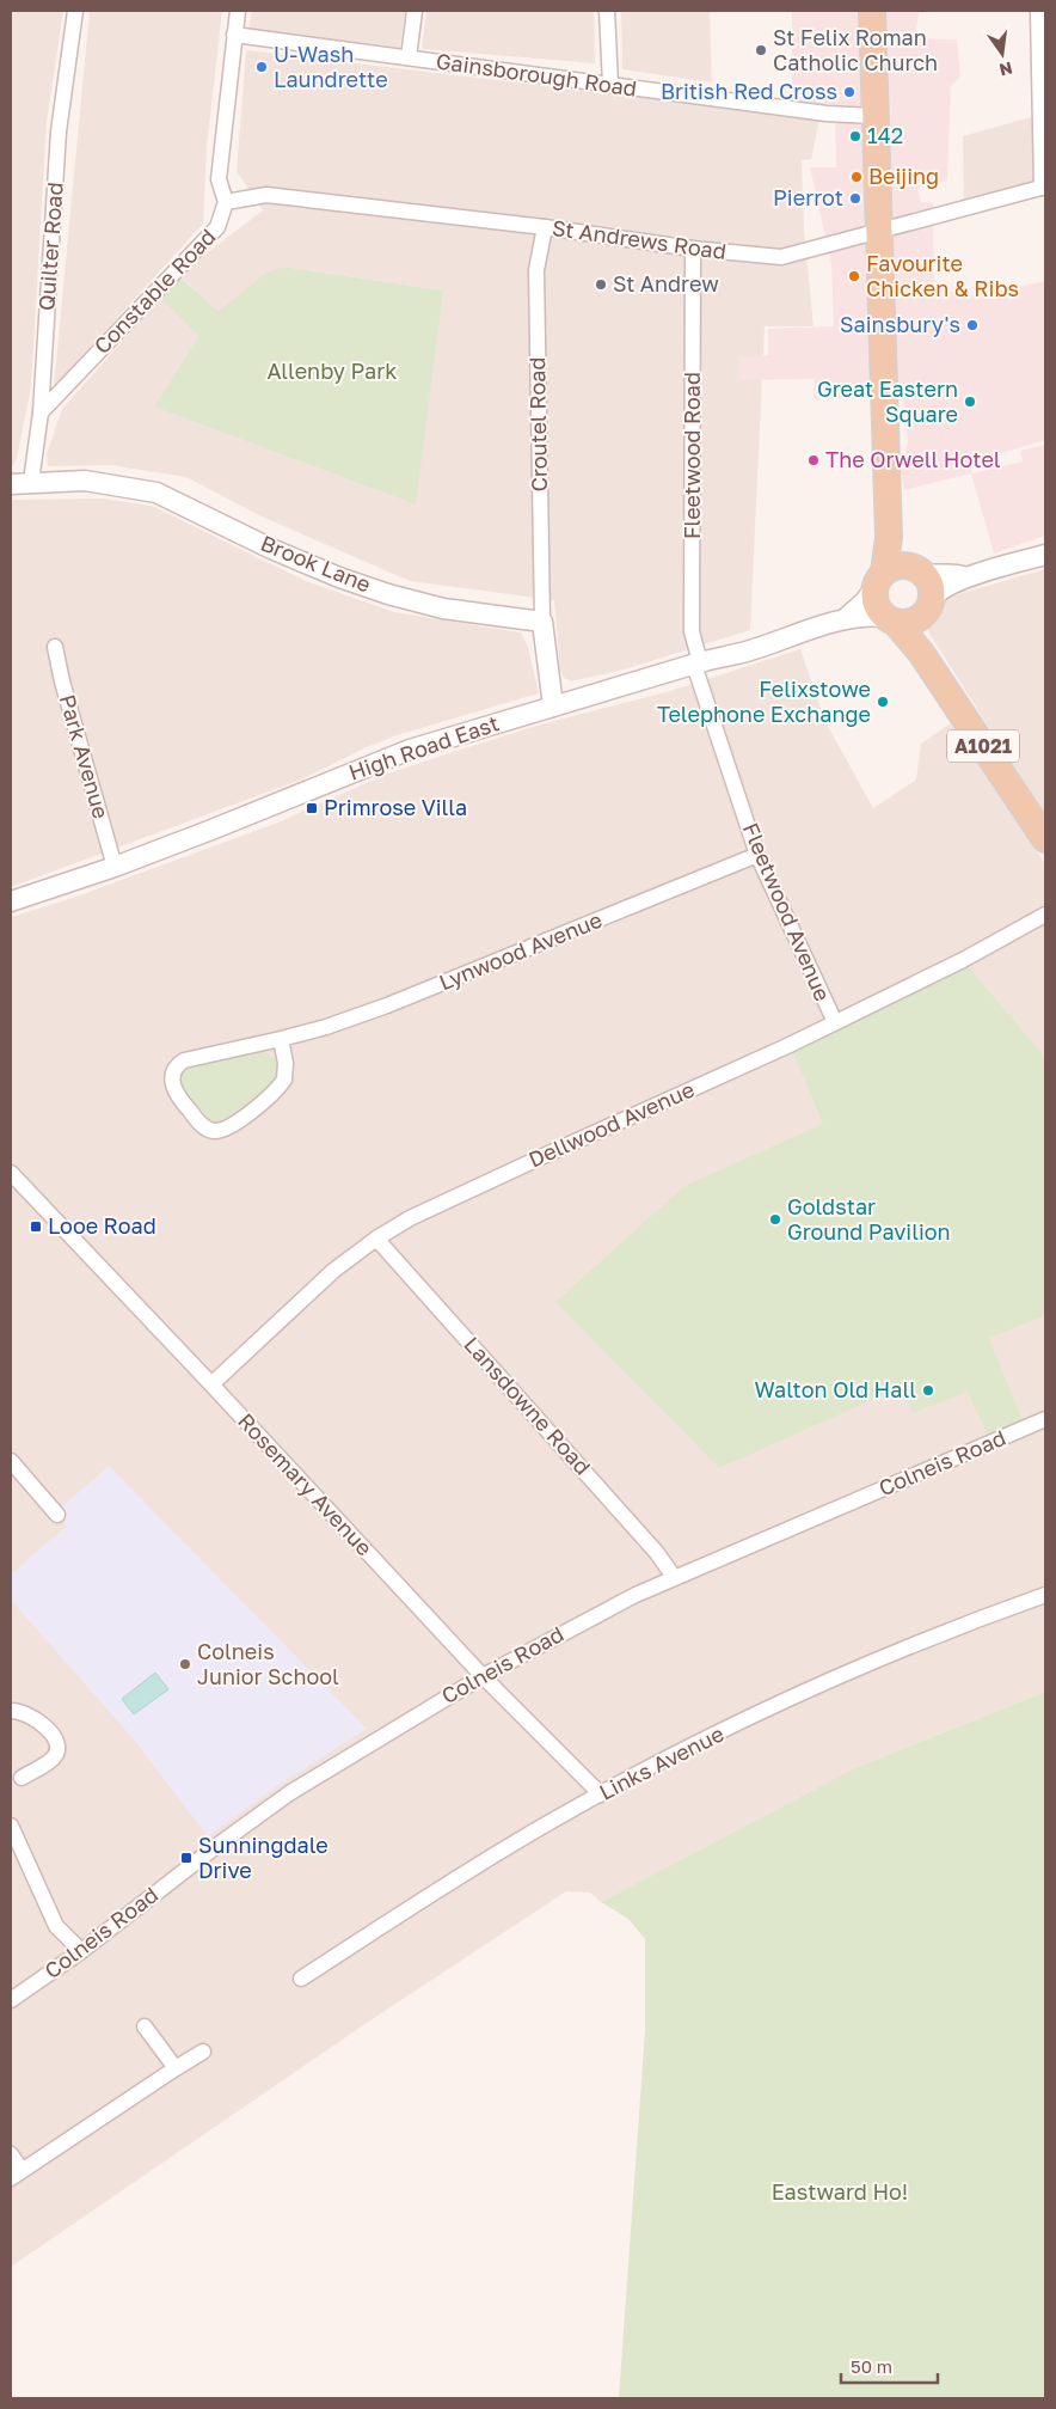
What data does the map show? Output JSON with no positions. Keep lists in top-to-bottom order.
{
  "streets": {
    "main road": ["A1021"],
    "street": [
      "Gainsborough Road",
      "St Andrews Road",
      "Quilter Road",
      "Constable Road",
      "Croutel Road",
      "Fleetwood Road",
      "Brook Lane",
      "High Road East",
      "Park Avenue",
      "Fleetwood Avenue",
      "Lynwood Avenue",
      "Dellwood Avenue",
      "Lansdowne Road",
      "Colneis Road",
      "Rosemary Avenue",
      "Links Avenue"
    ]
  },
  "crossings": [
    ["Gainsborough Road", "A1021"],
    ["St Andrews Road", "Constable Road"],
    ["St Andrews Road", "Croutel Road"],
    ["St Andrews Road", "Fleetwood Road"],
    ["St Andrews Road", "A1021"],
    ["Quilter Road", "Constable Road"],
    ["Quilter Road", "Brook Lane"],
    ["Croutel Road", "Brook Lane"],
    ["Fleetwood Road", "High Road East"],
    ["Fleetwood Road", "Fleetwood Avenue"],
    ["A1021", "High Road East"],
    ["High Road East", "Park Avenue"],
    ["High Road East", "Fleetwood Avenue"],
    ["Fleetwood Avenue", "Lynwood Avenue"],
    ["Fleetwood Avenue", "Dellwood Avenue"],
    ["Dellwood Avenue", "Lansdowne Road"],
    ["Dellwood Avenue", "Rosemary Avenue"],
    ["Lansdowne Road", "Colneis Road"],
    ["Colneis Road", "Rosemary Avenue"],
    ["Rosemary Avenue", "Links Avenue"]
  ],
  "parks": ["Allenby Park", "Eastward Ho!"],
  "places": {
    "other": [
      "St Felix Roman Catholic Church",
      "U-Wash Laundrette",
      "British Red Cross",
      "142",
      "Beijing",
      "Pierrot",
      "Favourite Chicken & Ribs",
      "St Andrew",
      "Sainsbury's",
      "Great Eastern Square",
      "The Orwell Hotel",
      "Felixstowe Telephone Exchange",
      "Goldstar Ground Pavilion",
      "Walton Old Hall",
      "Colneis Junior School"
    ],
    "transit": ["Primrose Villa", "Looe Road", "Sunningdale Drive"]
  },
  "scale_bar": "50 m",
  "north": "bottom"
}
